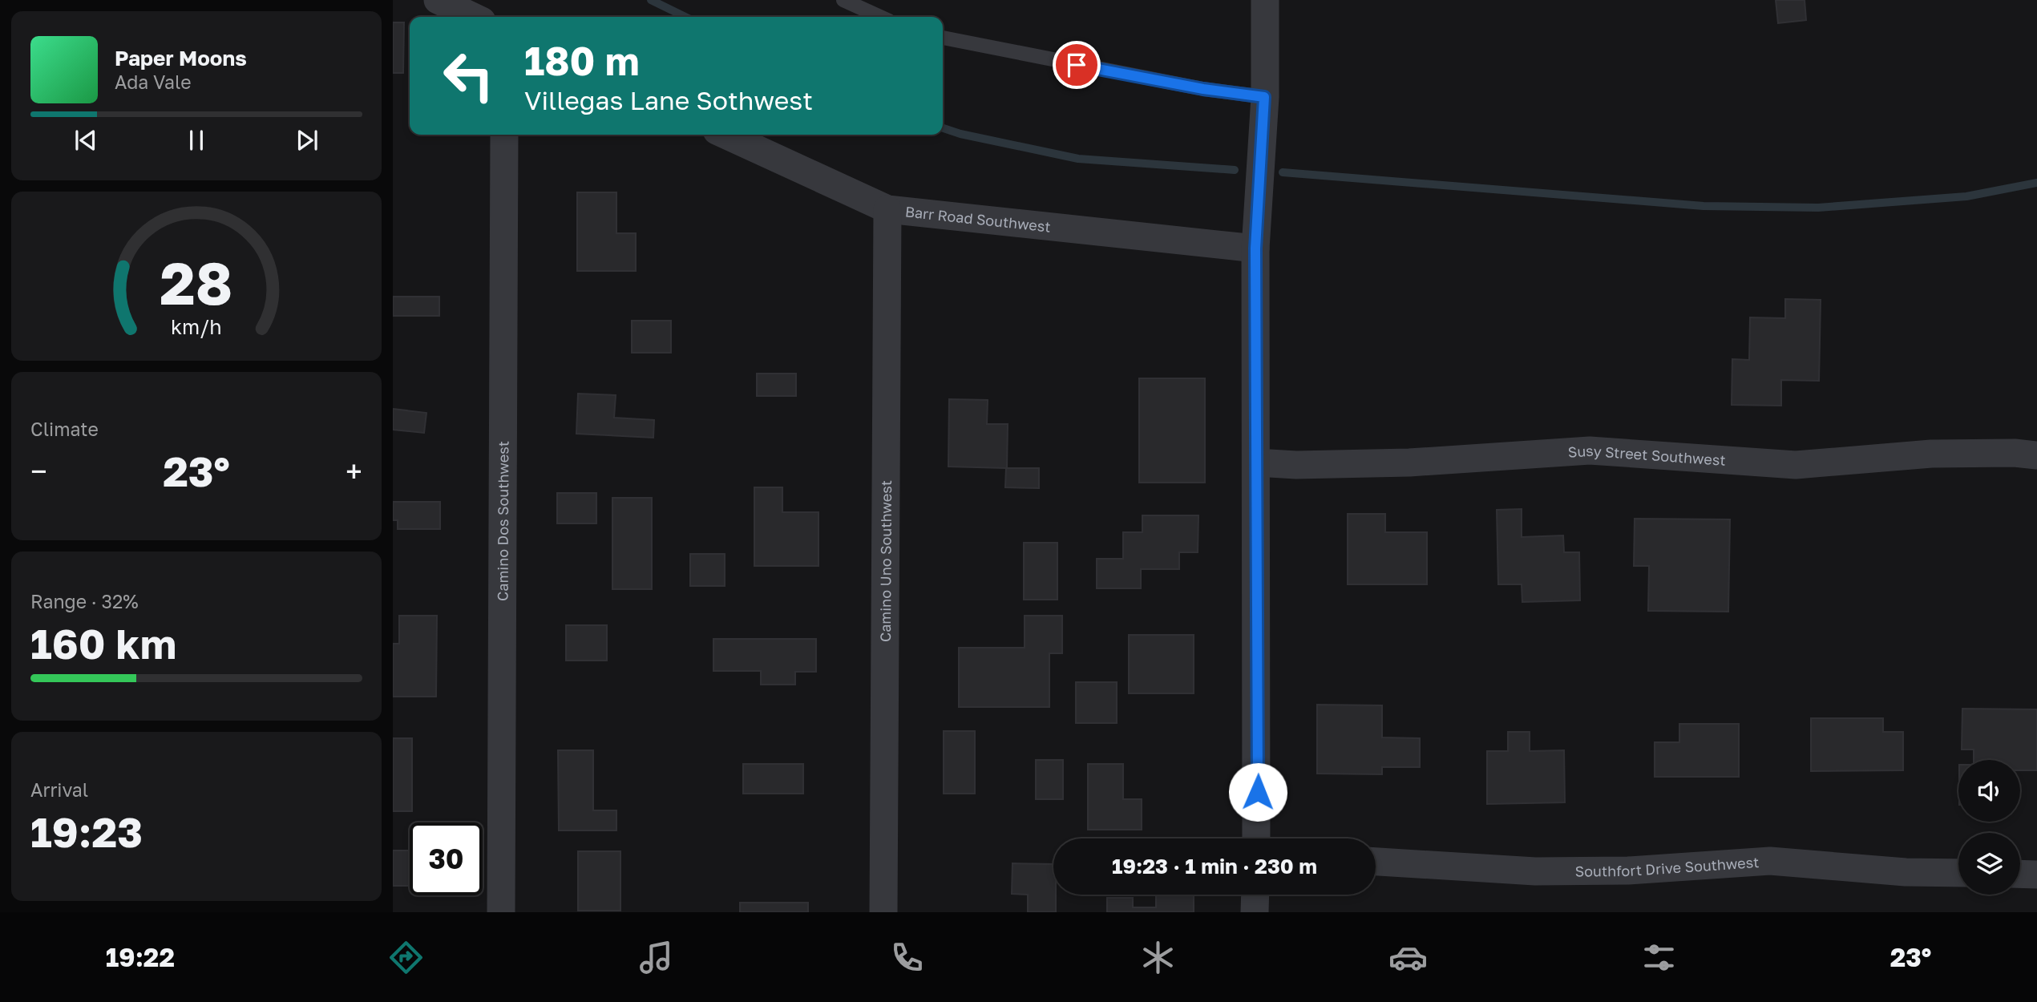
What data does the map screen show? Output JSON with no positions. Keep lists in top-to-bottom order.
{
  "streets": {
    "street": [
      "Barr Road Southwest",
      "Susy Street Southwest",
      "Camino Dos Southwest",
      "Camino Uno Southwest",
      "Southfort Drive Southwest"
    ]
  },
  "crossings": [
    ["Barr Road Southwest", "Camino Uno Southwest"]
  ],
  "page": {
    "turn": ["180 m", "Villegas Lane Sothwest"],
    "song": ["Paper Moons", "Ada Vale"],
    "tile": [
      "Climate",
      ["Range · 32%", "160 km"],
      ["Arrival", "19:23"]
    ],
    "heat": ["−", "23°", "+"],
    "limit": "30",
    "trip": "19:23 · 1 min · 230 m",
    "tabs": ["19:22", "23°"],
    "gauge": ["28", "km/h"]
  }
}
